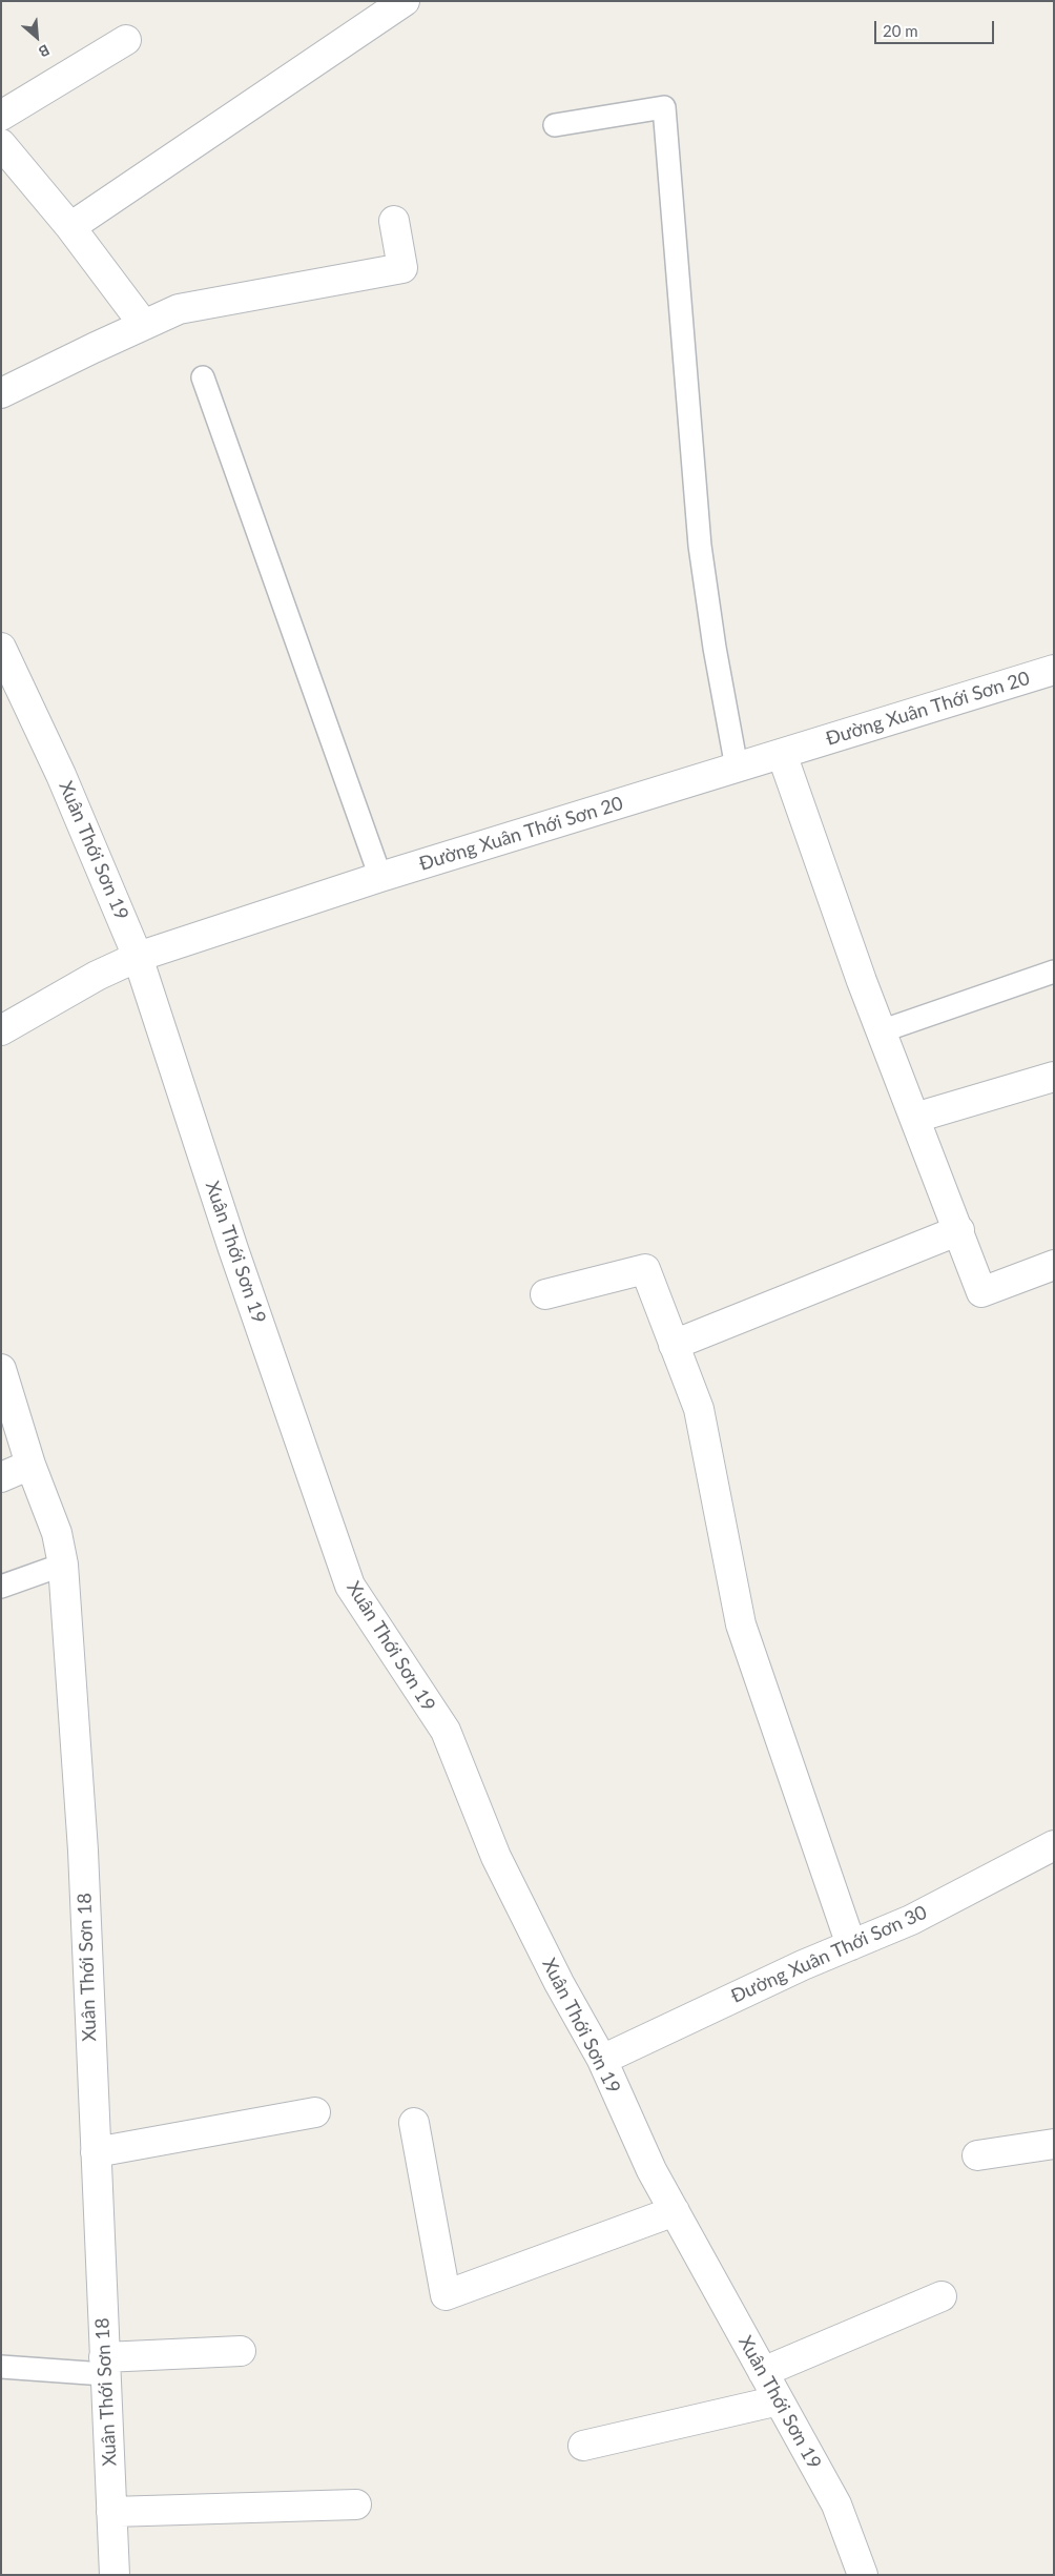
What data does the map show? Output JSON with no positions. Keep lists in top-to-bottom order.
{
  "streets": {
    "street": [
      "Đường Xuân Thới Sơn 20",
      "Xuân Thới Sơn 19",
      "Đường Xuân Thới Sơn 30",
      "Xuân Thới Sơn 18"
    ]
  },
  "crossings": [
    ["Đường Xuân Thới Sơn 20", "Xuân Thới Sơn 19"],
    ["Xuân Thới Sơn 19", "Đường Xuân Thới Sơn 30"]
  ],
  "scale_bar": "20 m",
  "north": "bottom right"
}
